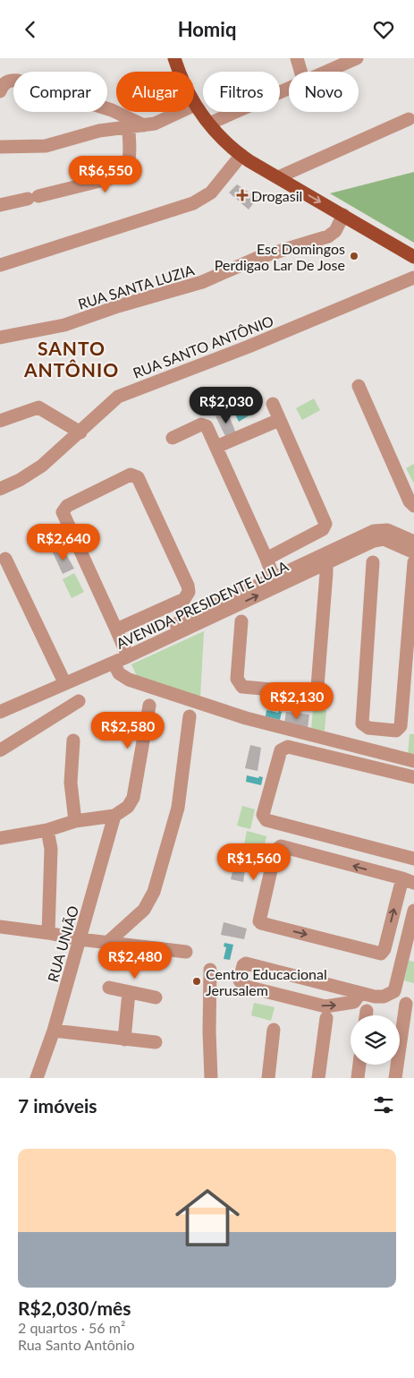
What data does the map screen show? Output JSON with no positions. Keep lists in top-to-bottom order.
{
  "streets": {
    "street": [
      "RUA SANTA LUZIA",
      "RUA SANTO ANTÔNIO",
      "AVENIDA PRESIDENTE LULA",
      "RUA UNIÃO"
    ]
  },
  "districts": ["SANTO ANTÔNIO"],
  "places": {
    "health": ["Drogasil"],
    "other": ["Esc Domingos Perdigao Lar De Jose", "Centro Educacional Jerusalem"]
  },
  "page": {
    "header": "Homiq",
    "chip": [
      "Comprar",
      "Alugar",
      "Filtros",
      "Novo"
    ],
    "price": [
      "R$6,550",
      "R$2,030",
      "R$2,640",
      "R$2,130",
      "R$2,580",
      "R$1,560",
      "R$2,480"
    ],
    "heading": "7 imóveis",
    "list": [
      {
        "name": "R$2,030/mês",
        "note": "2 quartos · 56 m² · Rua Santo Antônio"
      }
    ]
  }
}
